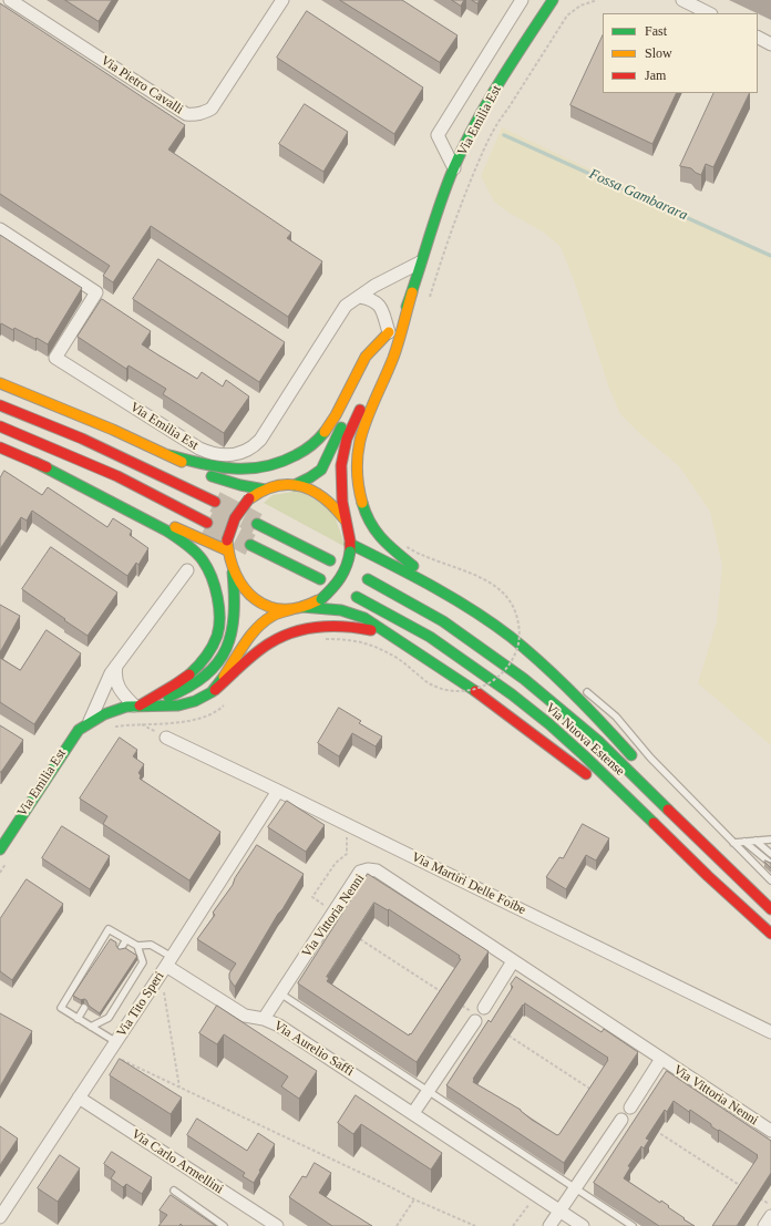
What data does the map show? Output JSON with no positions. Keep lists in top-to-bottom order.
{
  "streets": {
    "main road": ["Via Emilia Est", "Via Nuova Estense"],
    "street": [
      "Via Pietro Cavalli",
      "Via Martiri Delle Foibe",
      "Via Vittoria Nenni",
      "Via Tito Speri",
      "Via Aurelio Saffi",
      "Via Carlo Armellini"
    ]
  },
  "crossings": [
    ["Via Martiri Delle Foibe", "Via Tito Speri"],
    ["Via Vittoria Nenni", "Via Aurelio Saffi"],
    ["Via Tito Speri", "Via Aurelio Saffi"],
    ["Via Tito Speri", "Via Carlo Armellini"]
  ],
  "water": ["Fossa Gambarara"],
  "legend": ["Fast", "Slow", "Jam"]
}
